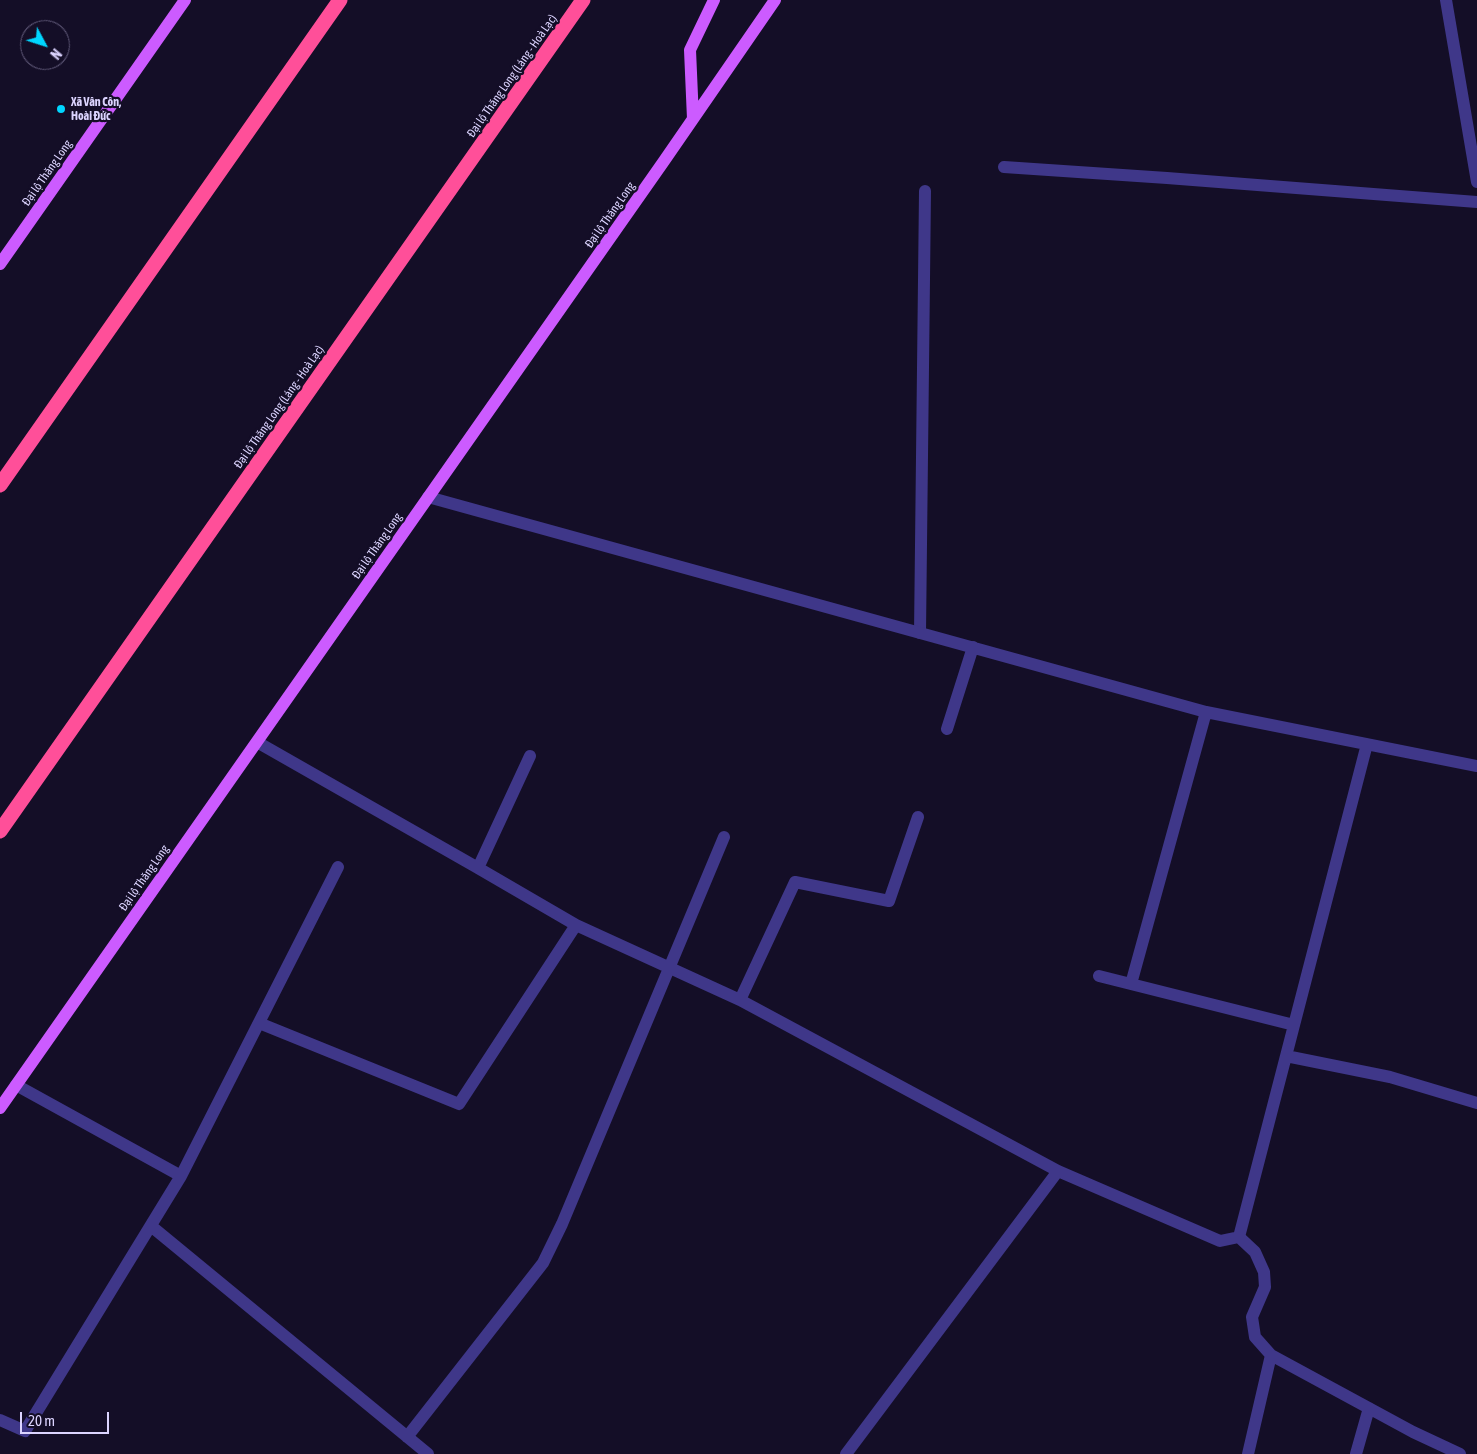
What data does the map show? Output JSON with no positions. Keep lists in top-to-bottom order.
{
  "streets": {
    "highway": ["Đại lộ Thăng Long (Láng - Hoà Lạc)"],
    "main road": ["Đại lộ Thăng Long"]
  },
  "places": ["Xã Vân Côn, Hoài Đức"],
  "scale_bar": "20 m",
  "north": "bottom right"
}
